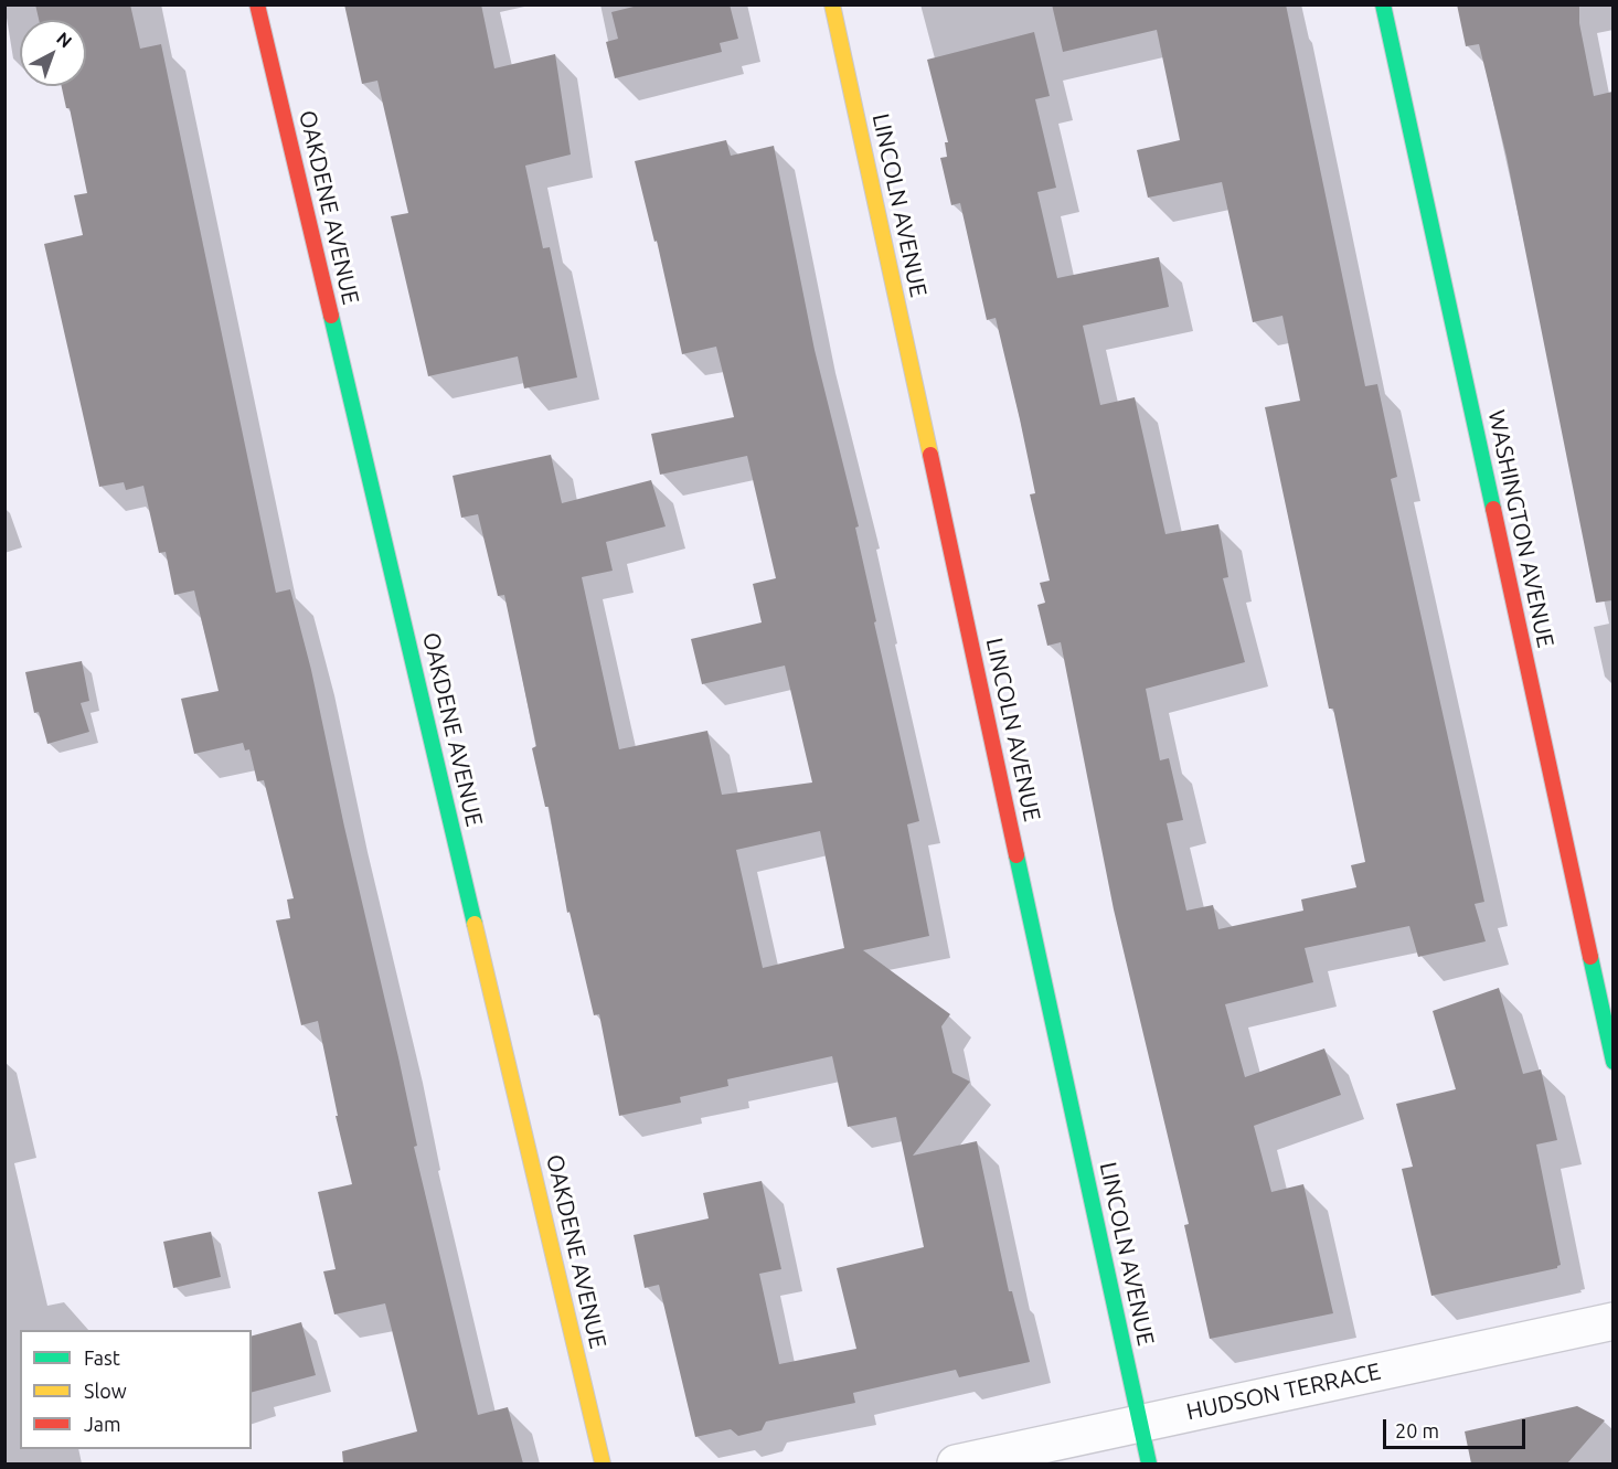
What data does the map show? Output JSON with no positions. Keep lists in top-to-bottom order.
{
  "streets": {
    "street": [
      "LINCOLN AVENUE",
      "OAKDENE AVENUE",
      "WASHINGTON AVENUE",
      "HUDSON TERRACE"
    ]
  },
  "crossings": [
    ["LINCOLN AVENUE", "HUDSON TERRACE"]
  ],
  "legend": ["Fast", "Slow", "Jam"],
  "scale_bar": "20 m",
  "north": "top right"
}
